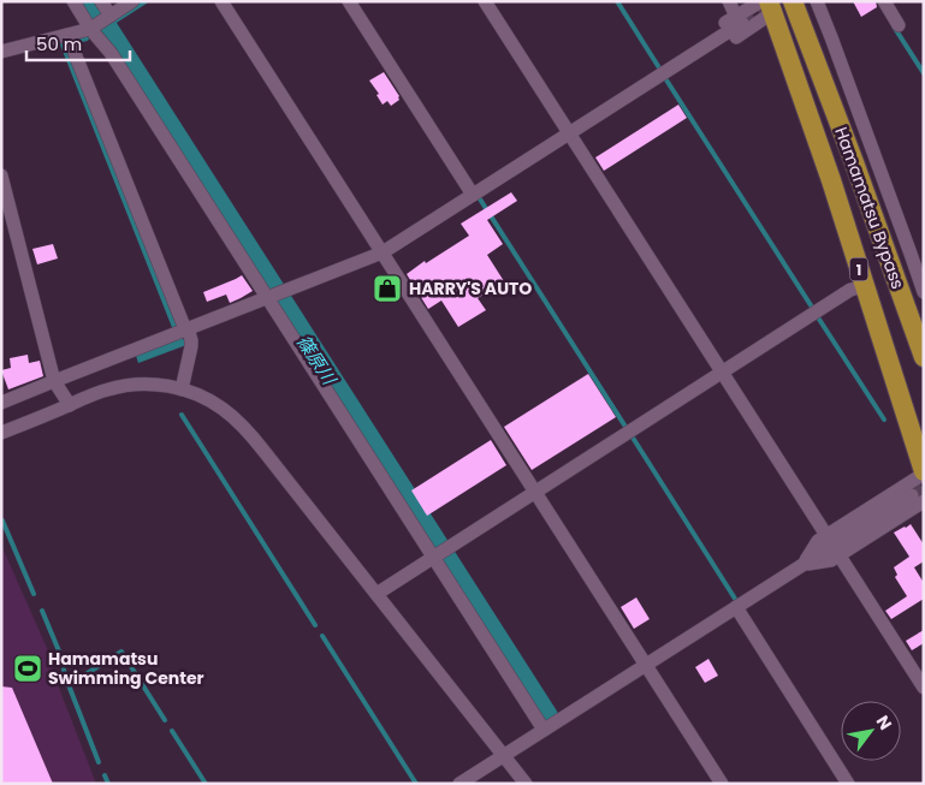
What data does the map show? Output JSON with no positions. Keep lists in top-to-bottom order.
{
  "streets": {
    "highway": ["Hamamatsu Bypass", "1"]
  },
  "crossings": [
    ["Hamamatsu Bypass", "1"]
  ],
  "water": ["篠原川"],
  "places": {
    "shop": ["HARRY'S AUTO"],
    "sports": ["Hamamatsu Swimming Center"]
  },
  "scale_bar": "50 m",
  "north": "top right"
}
